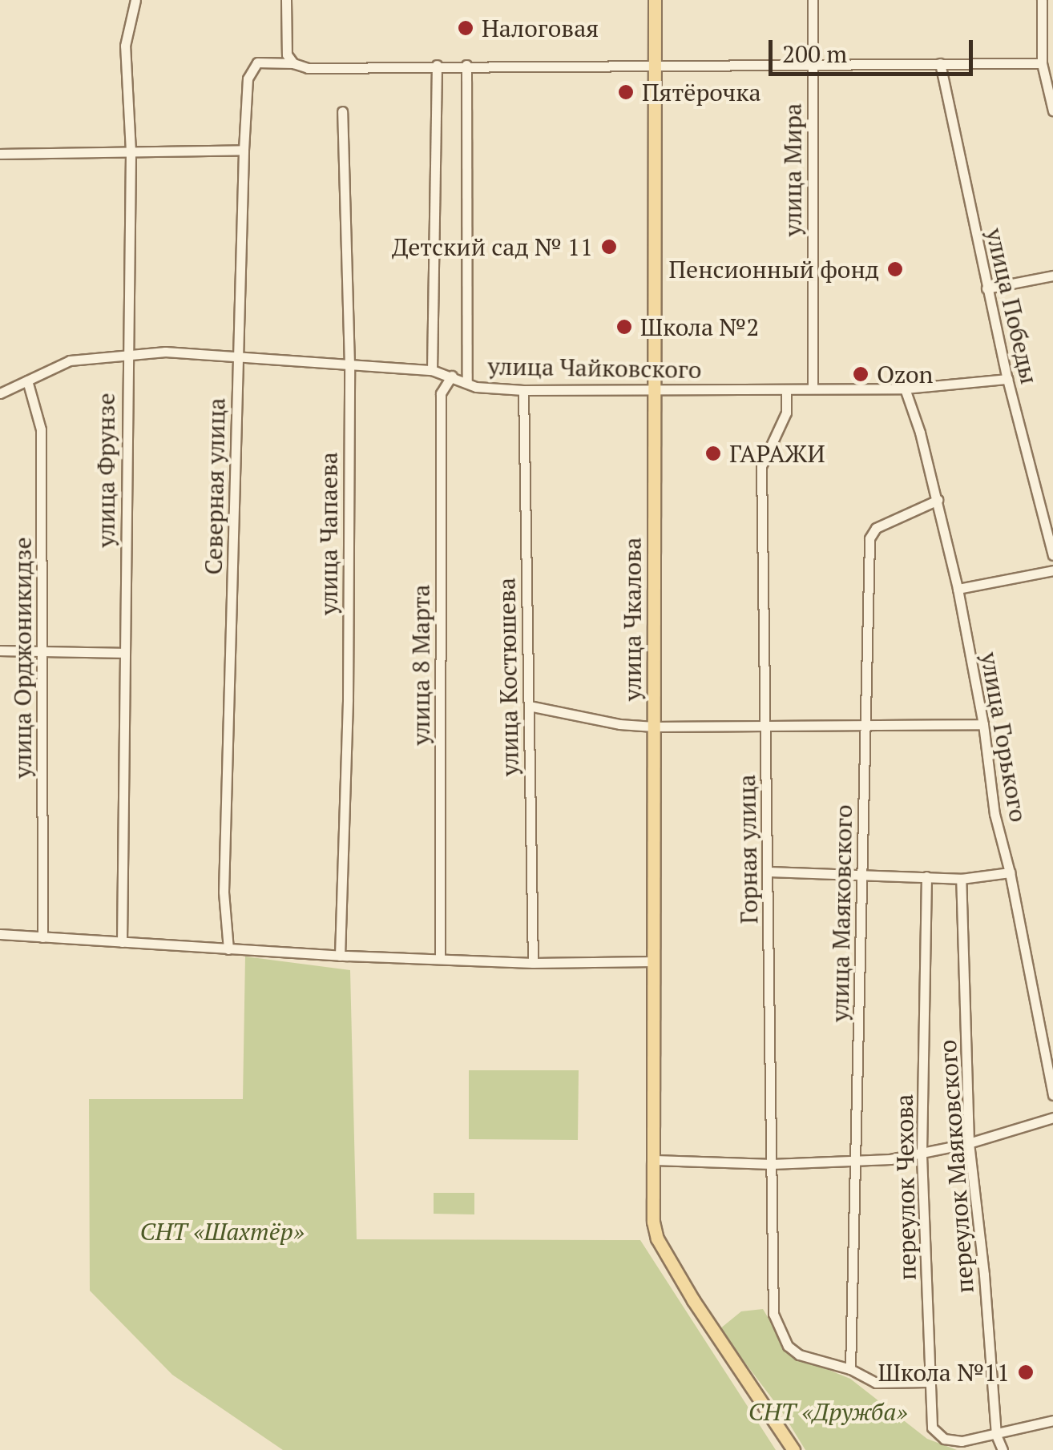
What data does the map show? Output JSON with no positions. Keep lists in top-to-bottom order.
{
  "streets": {
    "main road": ["улица Чкалова"],
    "street": [
      "улица Мира",
      "улица Победы",
      "улица Чайковского",
      "улица Фрунзе",
      "Северная улица",
      "улица Чапаева",
      "улица Орджоникидзе",
      "улица 8 Марта",
      "улица Костюшева",
      "улица Горького",
      "Горная улица",
      "улица Маяковского",
      "переулок Маяковского",
      "переулок Чехова"
    ]
  },
  "crossings": [
    ["улица Мира", "улица Чайковского"],
    ["улица Победы", "улица Чайковского"],
    ["улица Чайковского", "улица Фрунзе"],
    ["улица Чайковского", "Северная улица"],
    ["улица Чайковского", "улица Чапаева"],
    ["улица Чайковского", "улица Чкалова"],
    ["улица Чайковского", "улица Орджоникидзе"],
    ["улица Чайковского", "улица 8 Марта"],
    ["улица Чайковского", "улица Костюшева"],
    ["улица Чайковского", "улица Горького"],
    ["улица Чайковского", "Горная улица"],
    ["улица Горького", "улица Маяковского"],
    ["Горная улица", "улица Маяковского"],
    ["переулок Маяковского", "переулок Чехова"]
  ],
  "parks": ["СНТ «Шахтёр»", "СНТ «Дружба»"],
  "places": [
    "Налоговая",
    "Пятёрочка",
    "Детский сад № 11",
    "Пенсионный фонд",
    "Школа №2",
    "Ozon",
    "ГАРАЖИ",
    "Школа №11"
  ],
  "scale_bar": "200 m"
}
